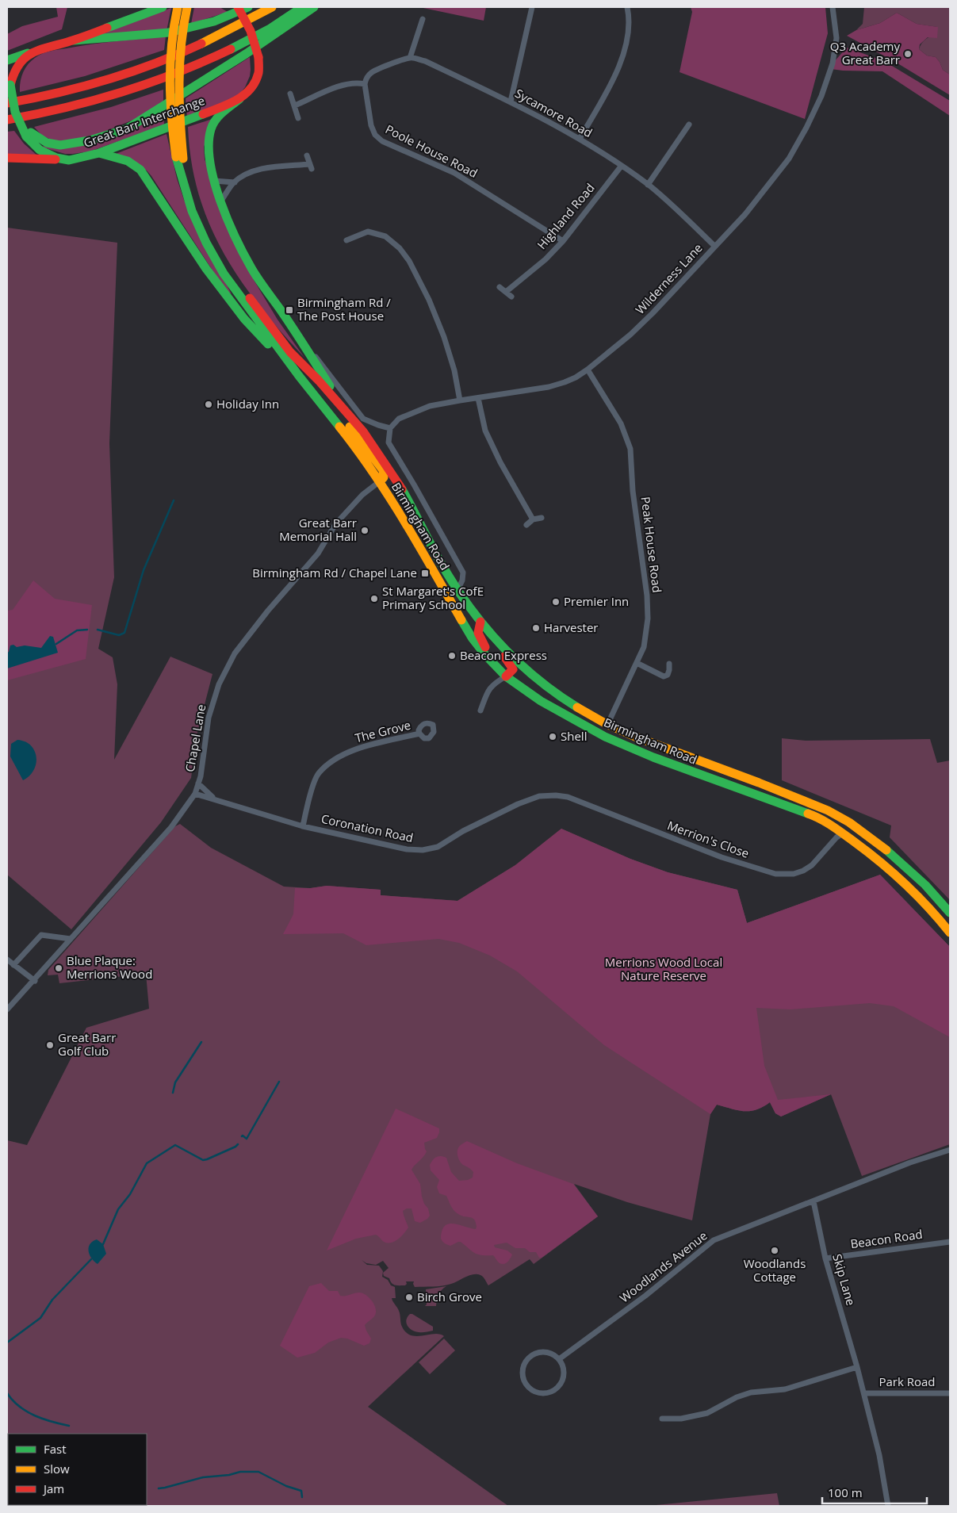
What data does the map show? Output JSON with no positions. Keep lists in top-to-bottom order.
{
  "streets": {
    "highway": ["Great Barr Interchange", "Birmingham Road"],
    "street": [
      "Sycamore Road",
      "Poole House Road",
      "Highland Road",
      "Wilderness Lane",
      "Peak House Road",
      "The Grove",
      "Chapel Lane",
      "Coronation Road",
      "Merrion's Close",
      "Beacon Road",
      "Woodlands Avenue",
      "Skip Lane",
      "Park Road"
    ]
  },
  "crossings": [
    ["Sycamore Road", "Highland Road"],
    ["Sycamore Road", "Wilderness Lane"],
    ["Poole House Road", "Highland Road"],
    ["Wilderness Lane", "Birmingham Road"],
    ["Wilderness Lane", "Peak House Road"],
    ["Birmingham Road", "Peak House Road"],
    ["Birmingham Road", "Chapel Lane"],
    ["Birmingham Road", "Merrion's Close"],
    ["The Grove", "Coronation Road"],
    ["Chapel Lane", "Coronation Road"],
    ["Coronation Road", "Merrion's Close"],
    ["Beacon Road", "Skip Lane"],
    ["Woodlands Avenue", "Skip Lane"],
    ["Skip Lane", "Park Road"]
  ],
  "parks": ["Merrions Wood Local Nature Reserve"],
  "places": {
    "other": [
      "Q3 Academy Great Barr",
      "Holiday Inn",
      "Great Barr Memorial Hall",
      "St Margaret's CofE Primary School",
      "Premier Inn",
      "Harvester",
      "Beacon Express",
      "Shell",
      "Blue Plaque: Merrions Wood",
      "Great Barr Golf Club",
      "Woodlands Cottage",
      "Birch Grove"
    ],
    "transit": ["Birmingham Rd / The Post House", "Birmingham Rd / Chapel Lane"]
  },
  "legend": ["Fast", "Slow", "Jam"],
  "scale_bar": "100 m"
}
